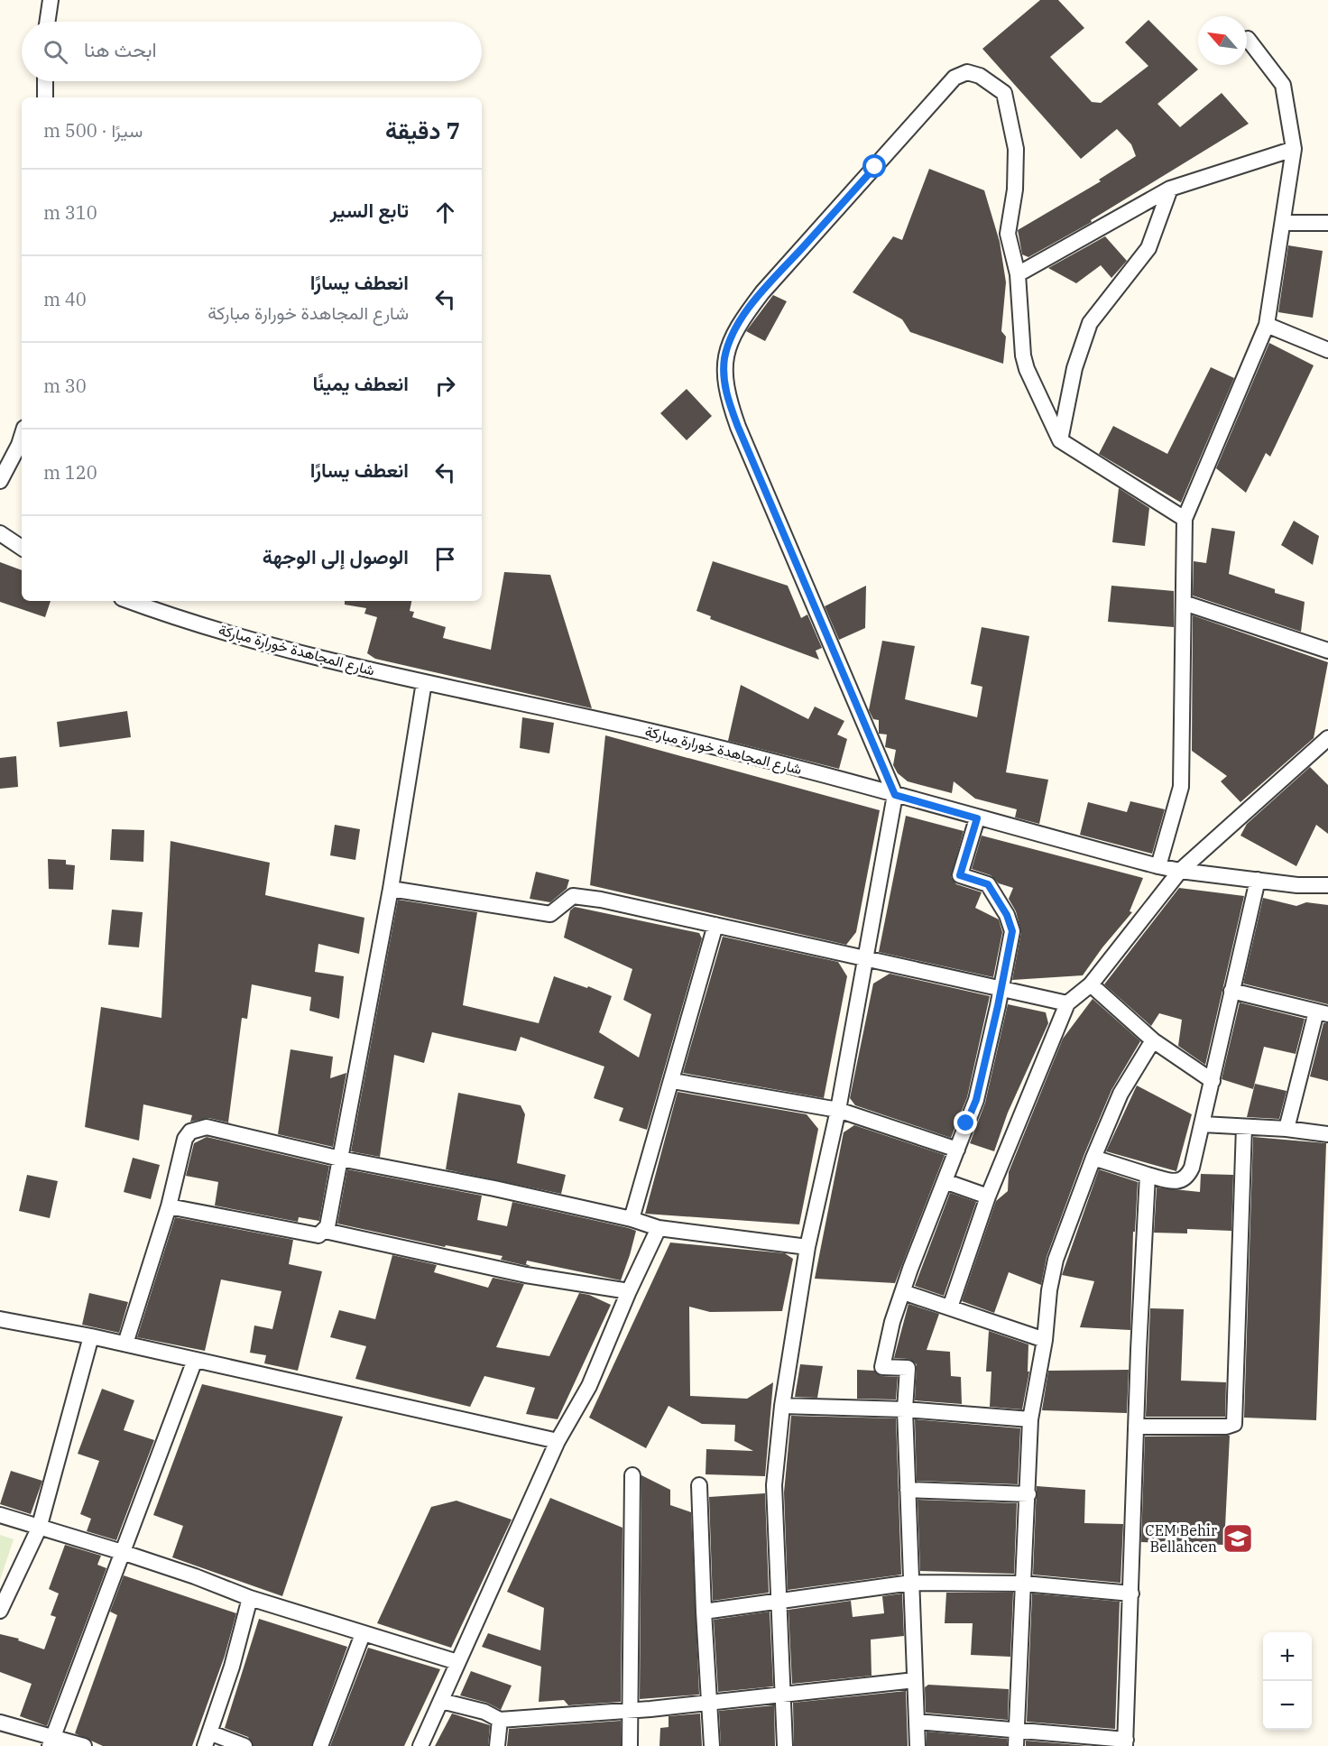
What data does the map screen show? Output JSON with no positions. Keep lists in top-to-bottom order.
{
  "streets": {
    "street": ["شارع المجاهدة خورارة مباركة"]
  },
  "places": {
    "school or university": ["CEM Behir Bellahcen"]
  },
  "north": "top left",
  "page": {
    "search": "ابحث هنا",
    "heading": ["7 دقيقة", "سيرًا · 500 m"],
    "list": [
      ["تابع السير", "310 m"],
      ["انعطف يسارًا", "شارع المجاهدة خورارة مباركة", "40 m"],
      ["انعطف يمينًا", "30 m"],
      ["انعطف يسارًا", "120 m"],
      "الوصول إلى الوجهة"
    ],
    "map_buttons": ["+", "−"]
  }
}
